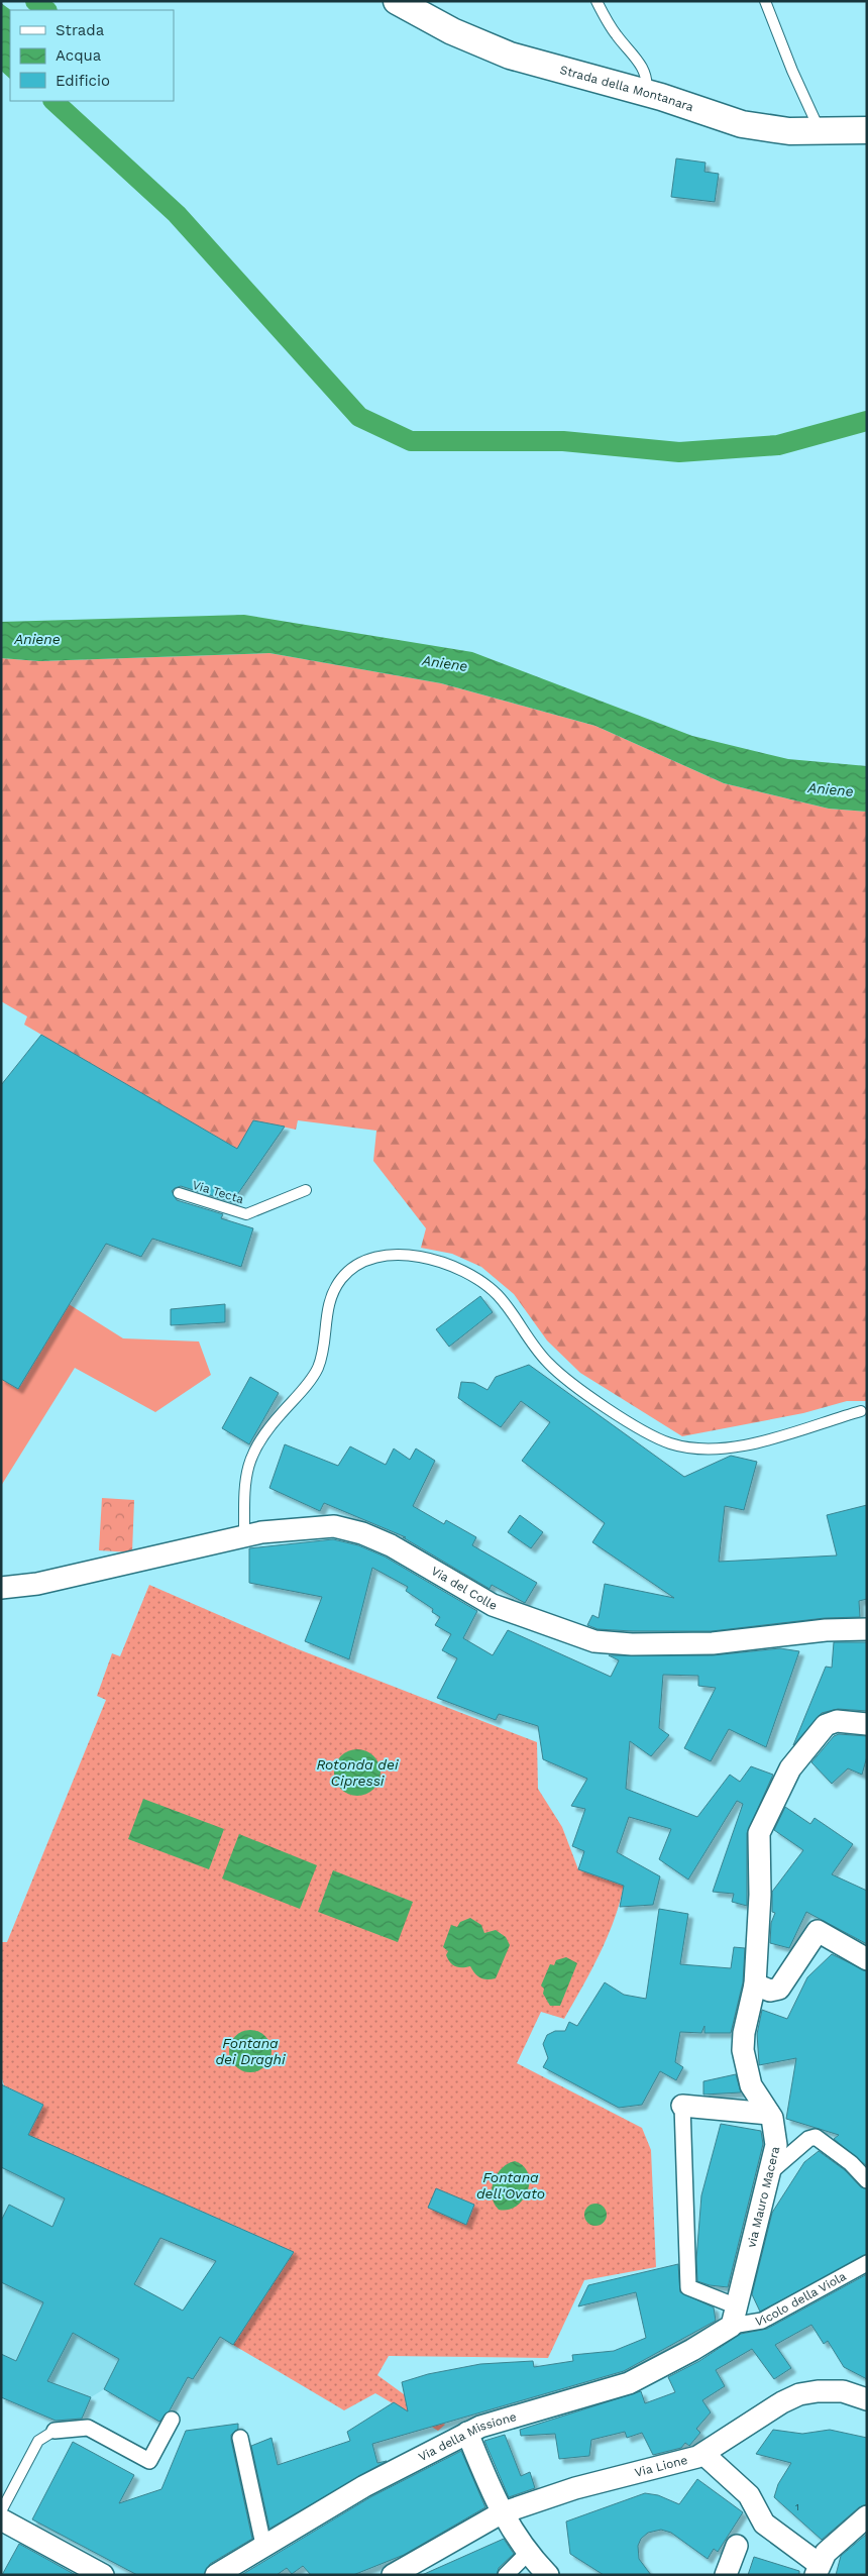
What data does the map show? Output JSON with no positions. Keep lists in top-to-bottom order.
{
  "streets": {
    "street": [
      "Strada della Montanara",
      "Via del Colle",
      "via Mauro Macera",
      "Vicolo della Viola",
      "Via della Missione",
      "Via Lione"
    ],
    "lane": ["Via Tecta"]
  },
  "crossings": [
    ["via Mauro Macera", "Vicolo della Viola"],
    ["via Mauro Macera", "Via della Missione"],
    ["Vicolo della Viola", "Via della Missione"]
  ],
  "water": [
    "Aniene",
    "Rotonda dei Cipressi",
    "Fontana dei Draghi",
    "Fontana dell'Ovato"
  ],
  "house_numbers": ["1"],
  "legend": ["Strada", "Acqua", "Edificio"]
}
